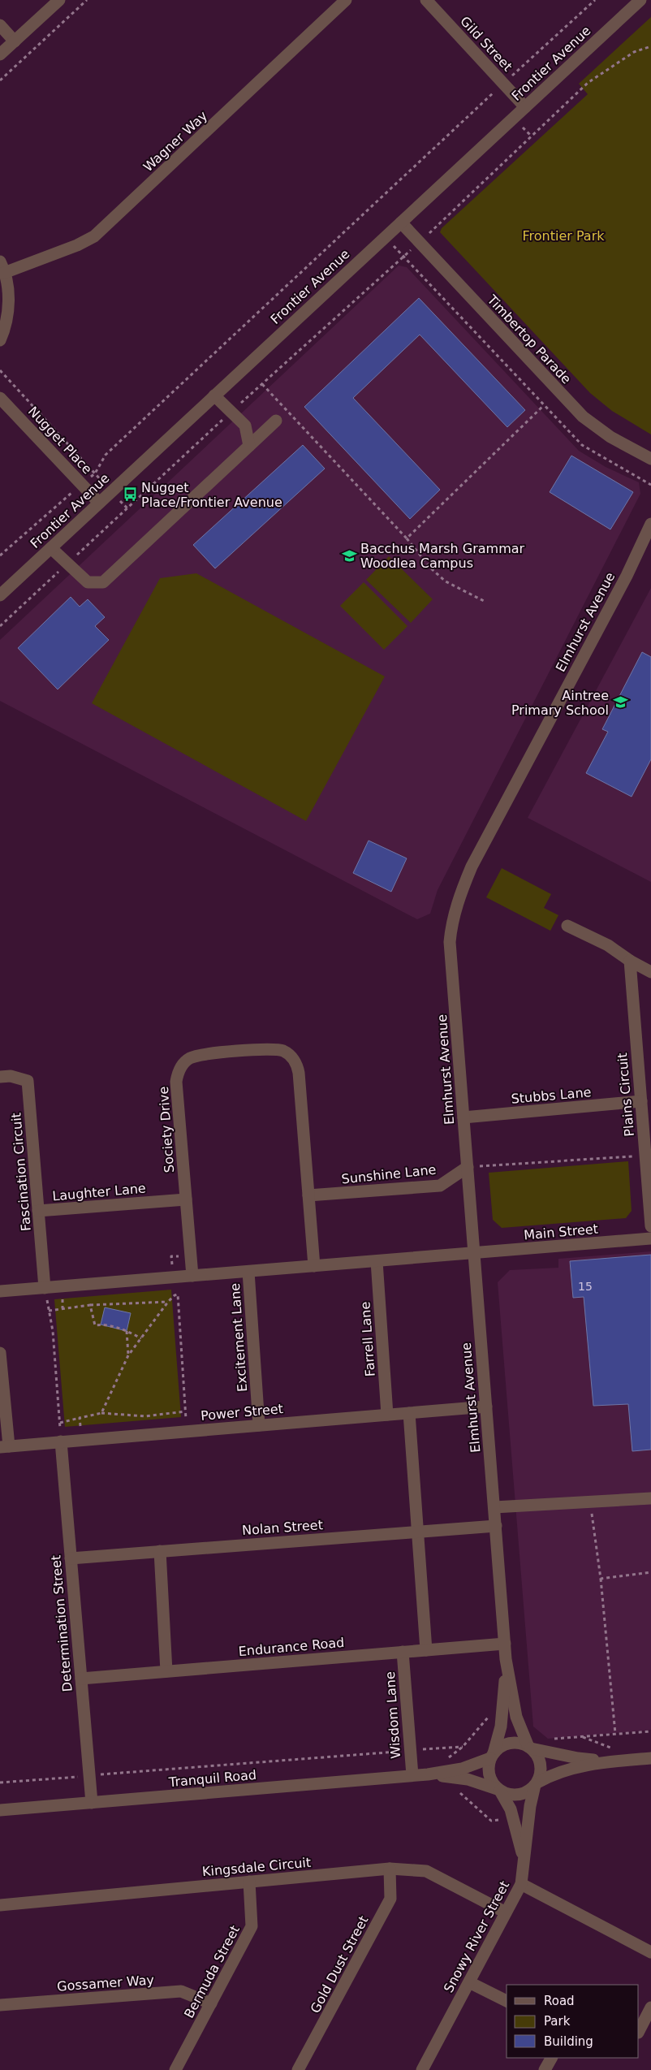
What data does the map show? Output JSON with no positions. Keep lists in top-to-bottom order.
{
  "streets": {
    "street": [
      "Gild Street",
      "Frontier Avenue",
      "Wagner Way",
      "Timbertop Parade",
      "Nugget Place",
      "Elmhurst Avenue",
      "Plains Circuit",
      "Stubbs Lane",
      "Society Drive",
      "Fascination Circuit",
      "Sunshine Lane",
      "Laughter Lane",
      "Main Street",
      "Excitement Lane",
      "Farrell Lane",
      "Power Street",
      "Nolan Street",
      "Determination Street",
      "Endurance Road",
      "Wisdom Lane",
      "Tranquil Road",
      "Kingsdale Circuit",
      "Snowy River Street",
      "Gold Dust Street",
      "Bermuda Street",
      "Gossamer Way"
    ]
  },
  "crossings": [
    ["Gild Street", "Frontier Avenue"],
    ["Frontier Avenue", "Timbertop Parade"],
    ["Frontier Avenue", "Nugget Place"],
    ["Elmhurst Avenue", "Stubbs Lane"],
    ["Elmhurst Avenue", "Sunshine Lane"],
    ["Elmhurst Avenue", "Main Street"],
    ["Elmhurst Avenue", "Power Street"],
    ["Elmhurst Avenue", "Nolan Street"],
    ["Elmhurst Avenue", "Endurance Road"],
    ["Elmhurst Avenue", "Snowy River Street"],
    ["Plains Circuit", "Stubbs Lane"],
    ["Society Drive", "Sunshine Lane"],
    ["Society Drive", "Laughter Lane"],
    ["Society Drive", "Main Street"],
    ["Fascination Circuit", "Laughter Lane"],
    ["Fascination Circuit", "Main Street"],
    ["Main Street", "Excitement Lane"],
    ["Main Street", "Farrell Lane"],
    ["Excitement Lane", "Power Street"],
    ["Farrell Lane", "Power Street"],
    ["Power Street", "Determination Street"],
    ["Nolan Street", "Determination Street"],
    ["Determination Street", "Endurance Road"],
    ["Determination Street", "Tranquil Road"],
    ["Endurance Road", "Wisdom Lane"],
    ["Wisdom Lane", "Tranquil Road"],
    ["Kingsdale Circuit", "Snowy River Street"],
    ["Kingsdale Circuit", "Gold Dust Street"],
    ["Kingsdale Circuit", "Bermuda Street"],
    ["Bermuda Street", "Gossamer Way"]
  ],
  "parks": ["Frontier Park"],
  "places": {
    "bus stop": ["Nugget Place/Frontier Avenue"],
    "school or university": ["Bacchus Marsh Grammar Woodlea Campus", "Aintree Primary School"]
  },
  "house_numbers": ["15"],
  "legend": ["Road", "Park", "Building"]
}
